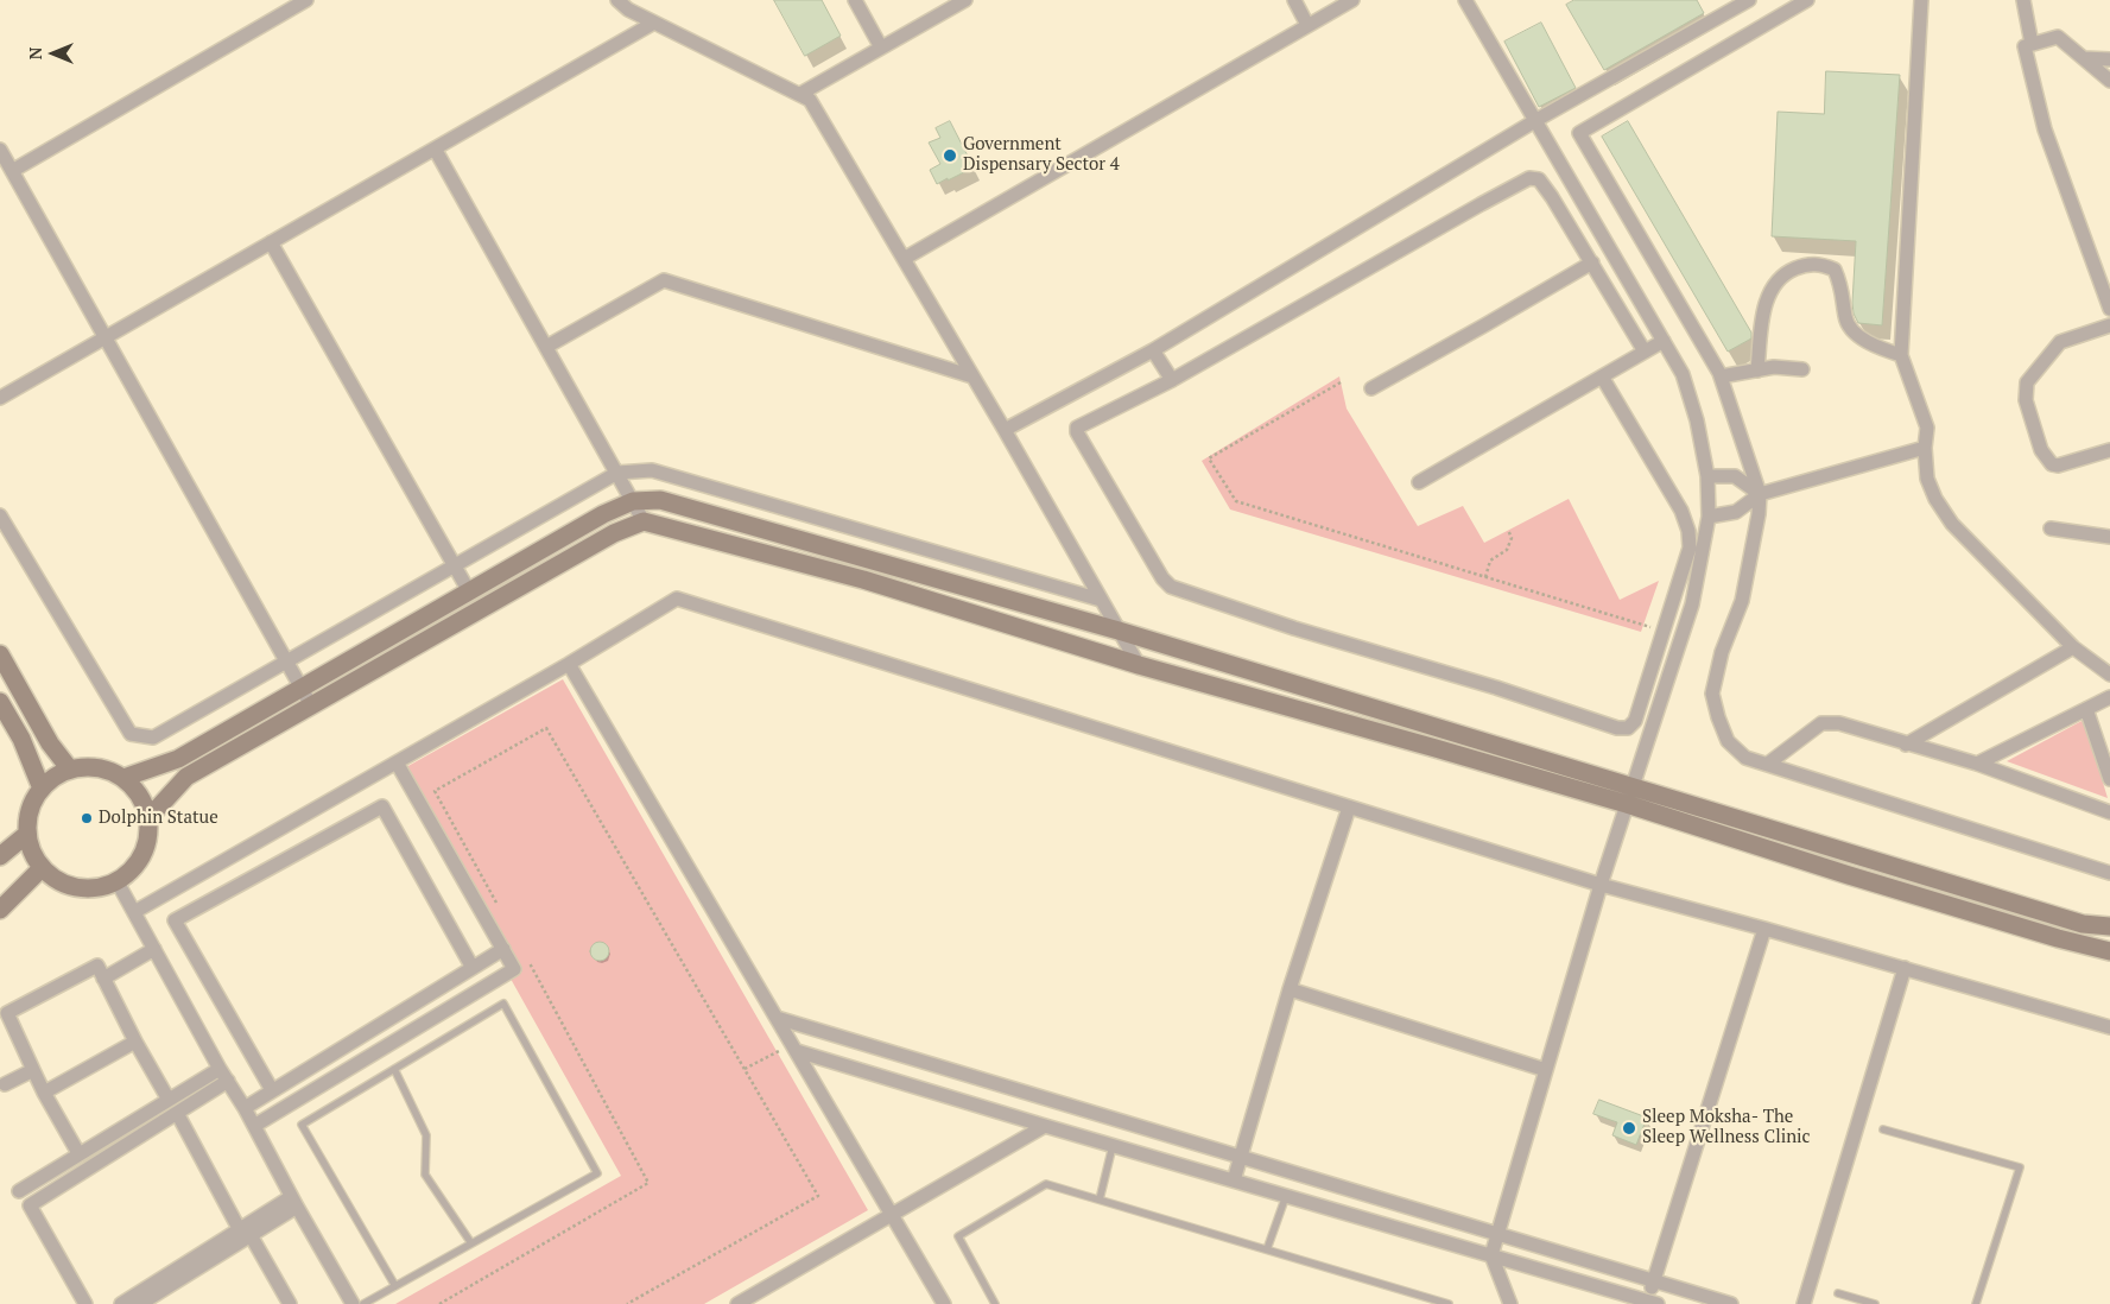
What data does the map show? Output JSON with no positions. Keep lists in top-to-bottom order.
{
  "places": ["Government Dispensary Sector 4", "Dolphin Statue", "Sleep Moksha- The Sleep Wellness Clinic"],
  "north": "left"
}
